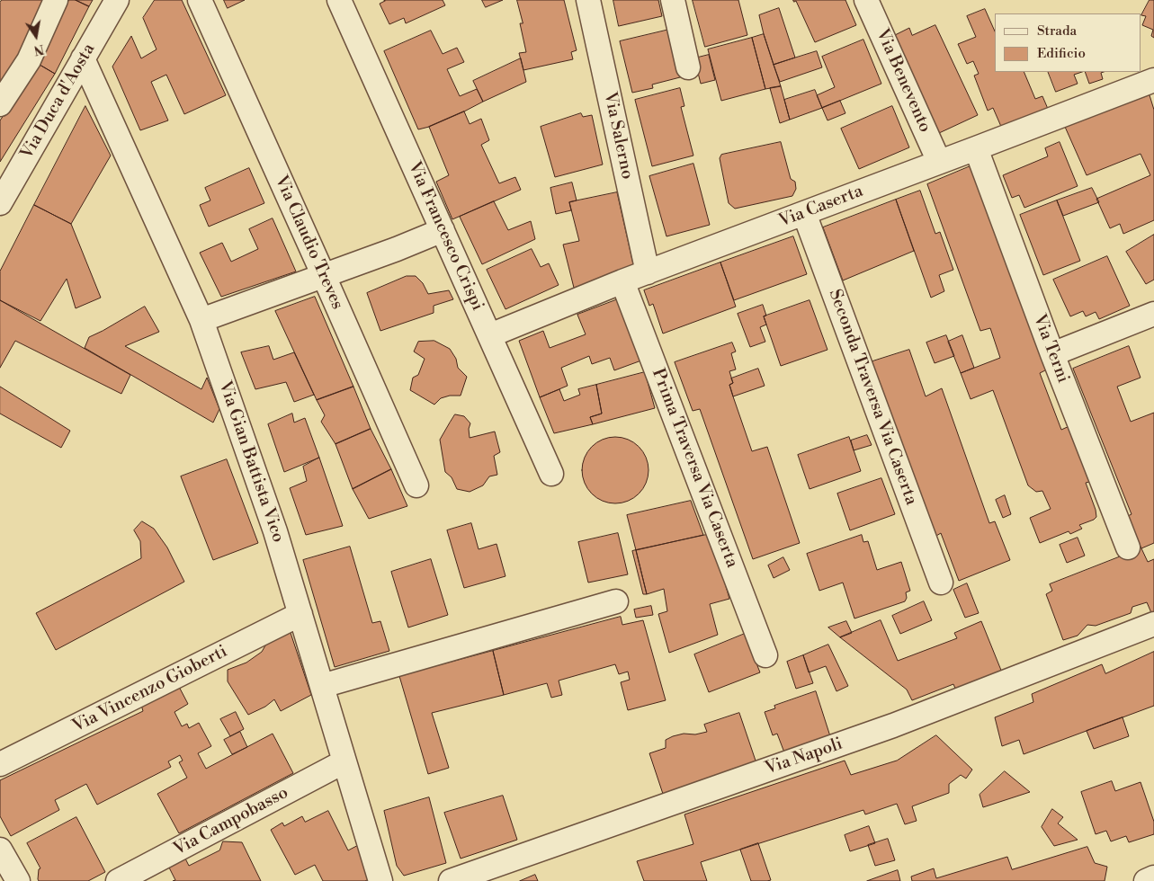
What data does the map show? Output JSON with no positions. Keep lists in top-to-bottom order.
{
  "streets": {
    "street": [
      "Via Benevento",
      "Via Duca d'Aosta",
      "Via Salerno",
      "Via Caserta",
      "Via Francesco Crispi",
      "Via Claudio Treves",
      "Via Terni",
      "Seconda Traversa Via Caserta",
      "Via Gian Battista Vico",
      "Prima Traversa Via Caserta",
      "Via Vincenzo Gioberti",
      "Via Napoli",
      "Via Campobasso"
    ]
  },
  "crossings": [
    ["Via Benevento", "Via Caserta"],
    ["Via Duca d'Aosta", "Via Gian Battista Vico"],
    ["Via Salerno", "Via Caserta"],
    ["Via Caserta", "Via Francesco Crispi"],
    ["Via Caserta", "Via Terni"],
    ["Via Caserta", "Seconda Traversa Via Caserta"],
    ["Via Caserta", "Prima Traversa Via Caserta"],
    ["Via Gian Battista Vico", "Via Vincenzo Gioberti"],
    ["Via Gian Battista Vico", "Via Campobasso"]
  ],
  "legend": ["Strada", "Edificio"],
  "north": "bottom"
}
